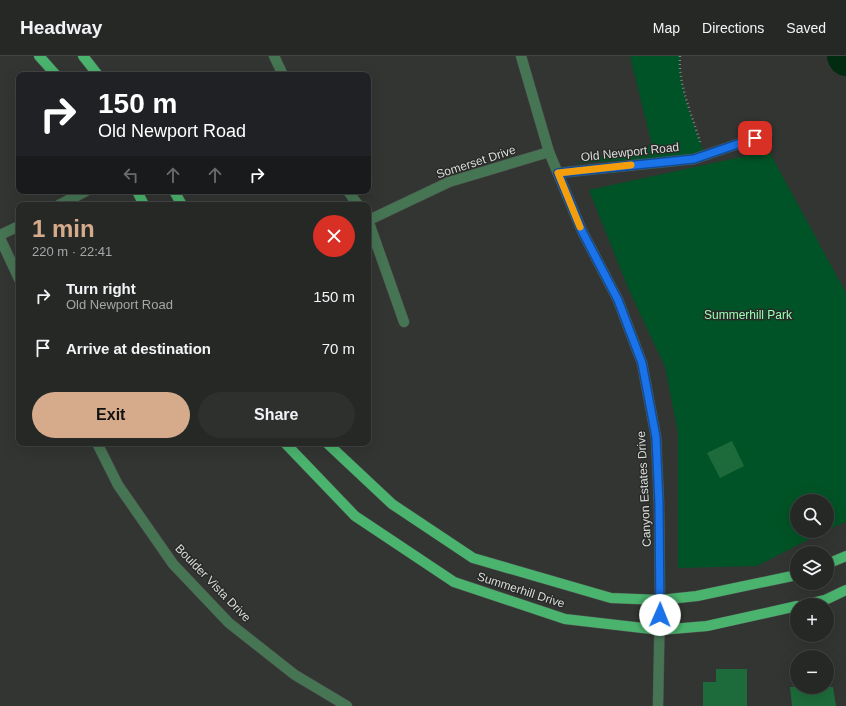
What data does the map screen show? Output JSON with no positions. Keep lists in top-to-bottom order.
{
  "streets": {
    "main road": ["Summerhill Drive"],
    "street": [
      "Old Newport Road",
      "Somerset Drive",
      "Canyon Estates Drive",
      "Boulder Vista Drive"
    ]
  },
  "crossings": [
    ["Old Newport Road", "Canyon Estates Drive"],
    ["Somerset Drive", "Canyon Estates Drive"],
    ["Canyon Estates Drive", "Summerhill Drive"]
  ],
  "parks": ["Summerhill Park"],
  "page": {
    "header": "Headway",
    "nav": ["Map", "Directions", "Saved"],
    "turn": ["150 m", "Old Newport Road"],
    "heading": ["1 min", "220 m · 22:41"],
    "list": [
      {
        "name": "Turn right",
        "note": "Old Newport Road",
        "value": "150 m"
      },
      {
        "name": "Arrive at destination",
        "value": "70 m"
      }
    ],
    "buttons": ["Exit", "Share"],
    "map_buttons": ["+", "−"]
  }
}
